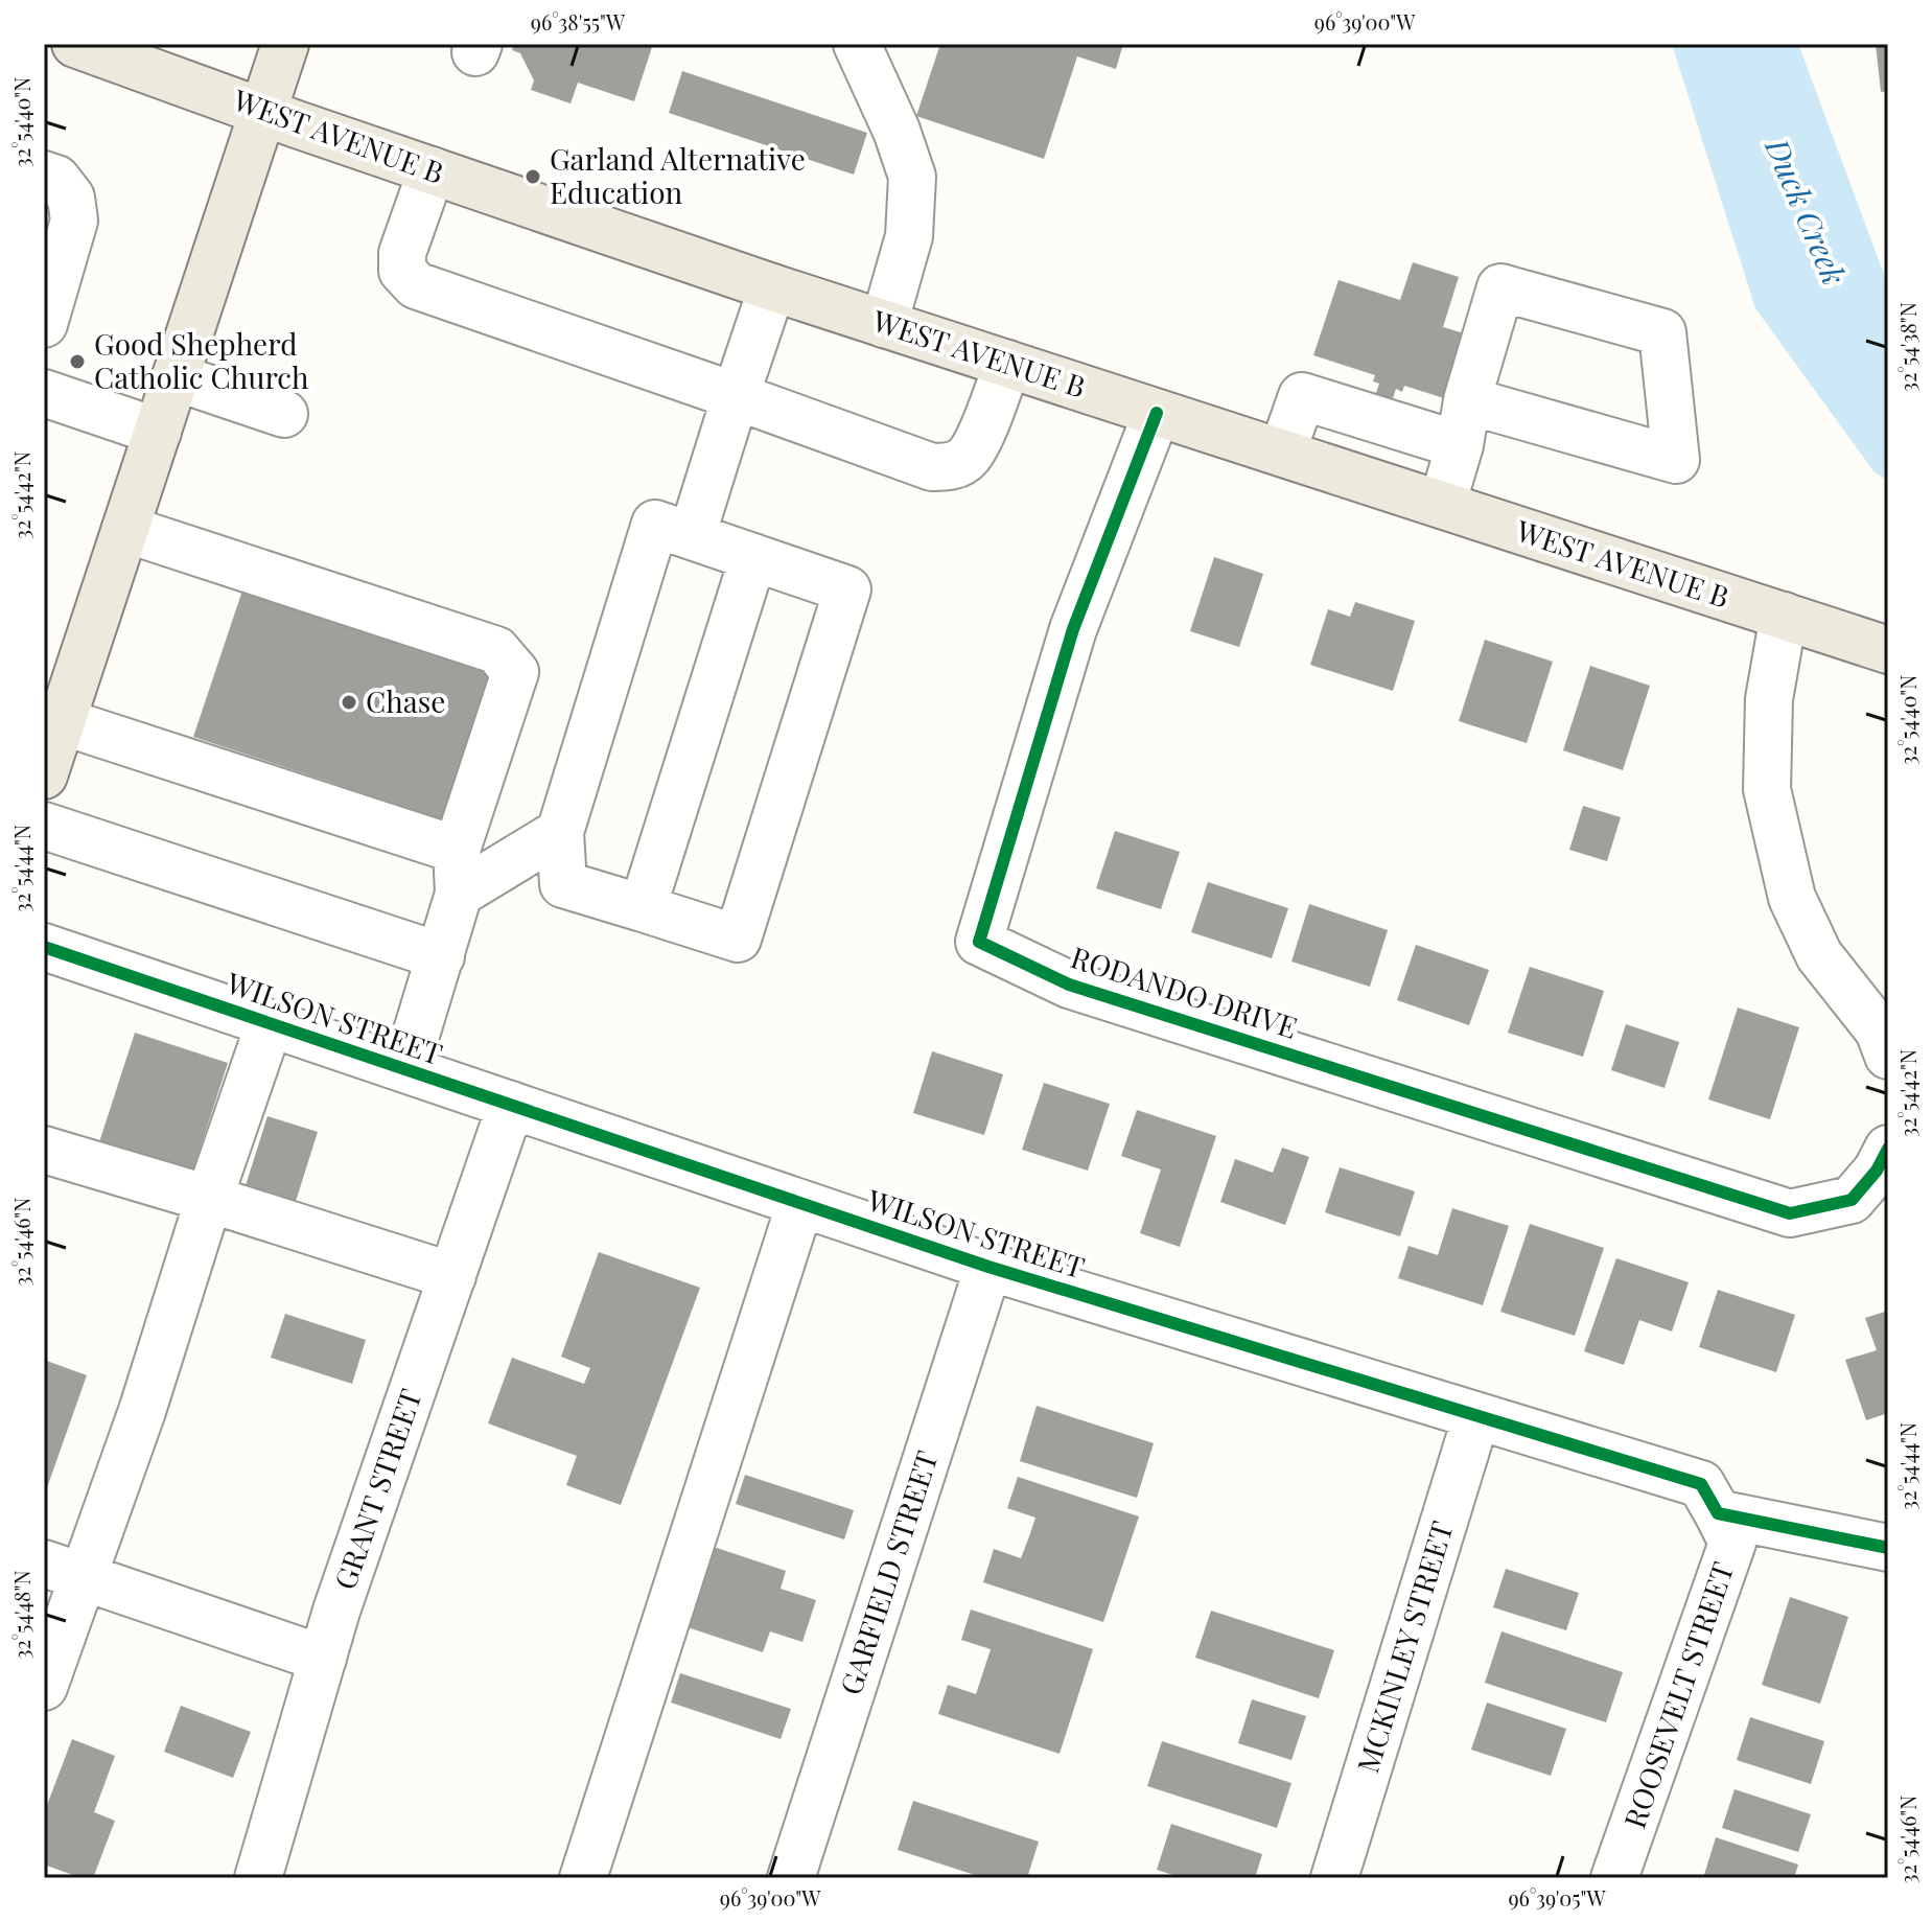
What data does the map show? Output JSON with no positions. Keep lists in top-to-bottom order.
{
  "streets": {
    "main road": ["WEST AVENUE B"],
    "street": [
      "RODANDO DRIVE",
      "WILSON STREET",
      "GRANT STREET",
      "GARFIELD STREET",
      "MCKINLEY STREET",
      "ROOSEVELT STREET"
    ]
  },
  "crossings": [
    ["WEST AVENUE B", "RODANDO DRIVE"],
    ["WILSON STREET", "GRANT STREET"],
    ["WILSON STREET", "GARFIELD STREET"],
    ["WILSON STREET", "MCKINLEY STREET"],
    ["WILSON STREET", "ROOSEVELT STREET"]
  ],
  "water": ["Duck Creek"],
  "places": ["Garland Alternative Education", "Good Shepherd Catholic Church", "Chase"],
  "coordinates": [
    "96°38'55\"W",
    "96°39'00\"W",
    "32°54'40\"N",
    "32°54'38\"N",
    "32°54'42\"N",
    "32°54'44\"N",
    "32°54'46\"N",
    "32°54'48\"N",
    "96°39'05\"W"
  ]
}
